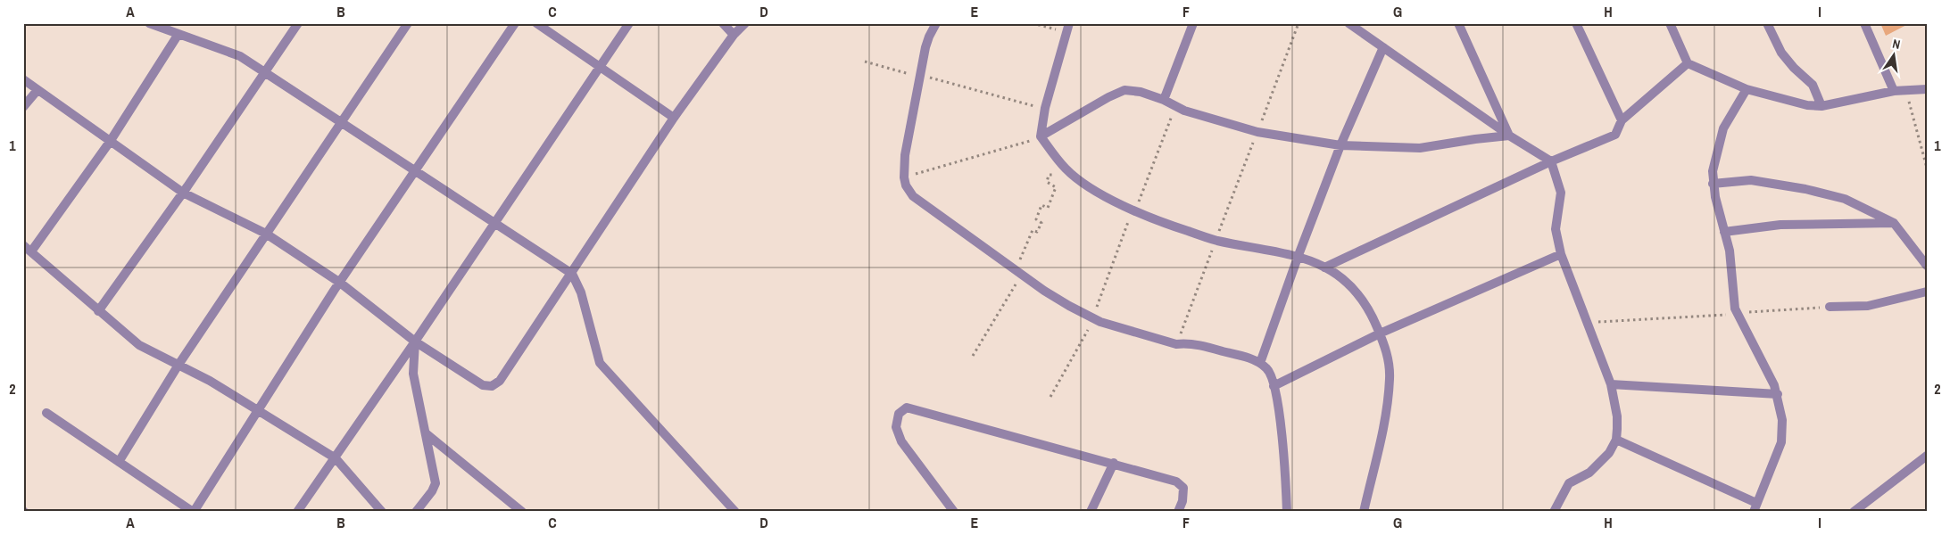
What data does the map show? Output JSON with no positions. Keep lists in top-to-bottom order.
{
  "north": "top",
  "grid": {
    "columns": [
      "A",
      "B",
      "C",
      "D",
      "E",
      "F",
      "G",
      "H",
      "I"
    ],
    "rows": ["1", "2"]
  }
}
